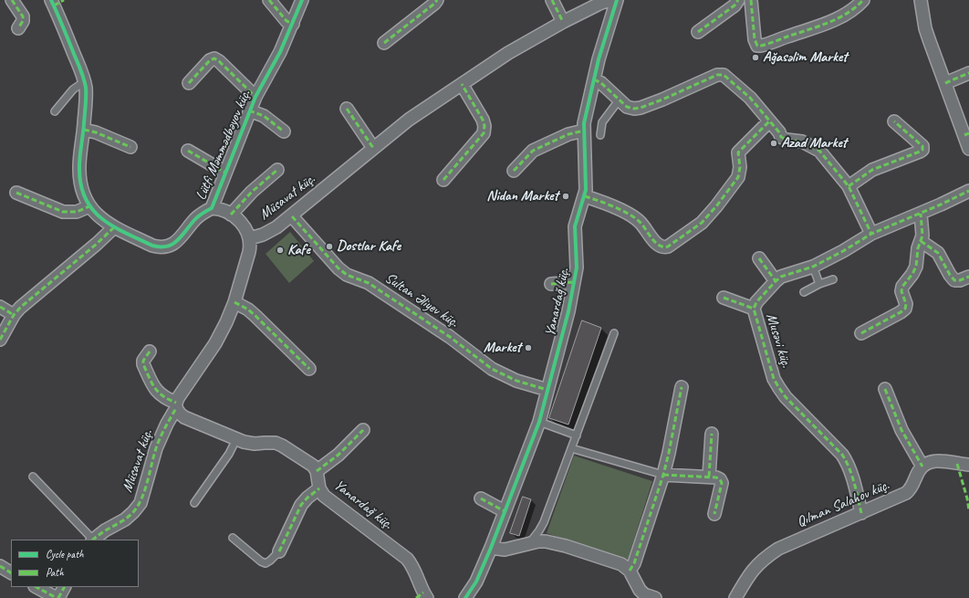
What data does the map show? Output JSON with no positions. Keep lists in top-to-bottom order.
{
  "streets": {
    "street": [
      "Lütfi Məmmədbəyov küç.",
      "Müsavat küç.",
      "Sultan Əliyev küç.",
      "Yanardağ küç.",
      "Musəvi küç.",
      "Qılman Salahov küç."
    ]
  },
  "crossings": [
    ["Müsavat küç.", "Sultan Əliyev küç."],
    ["Müsavat küç.", "Yanardağ küç."],
    ["Sultan Əliyev küç.", "Yanardağ küç."],
    ["Musəvi küç.", "Qılman Salahov küç."]
  ],
  "places": [
    "Ağasəlim Market",
    "Azad Market",
    "Nidan Market",
    "Dostlar Kafe",
    "Kafe",
    "Market"
  ],
  "legend": ["Cycle path", "Path"]
}
